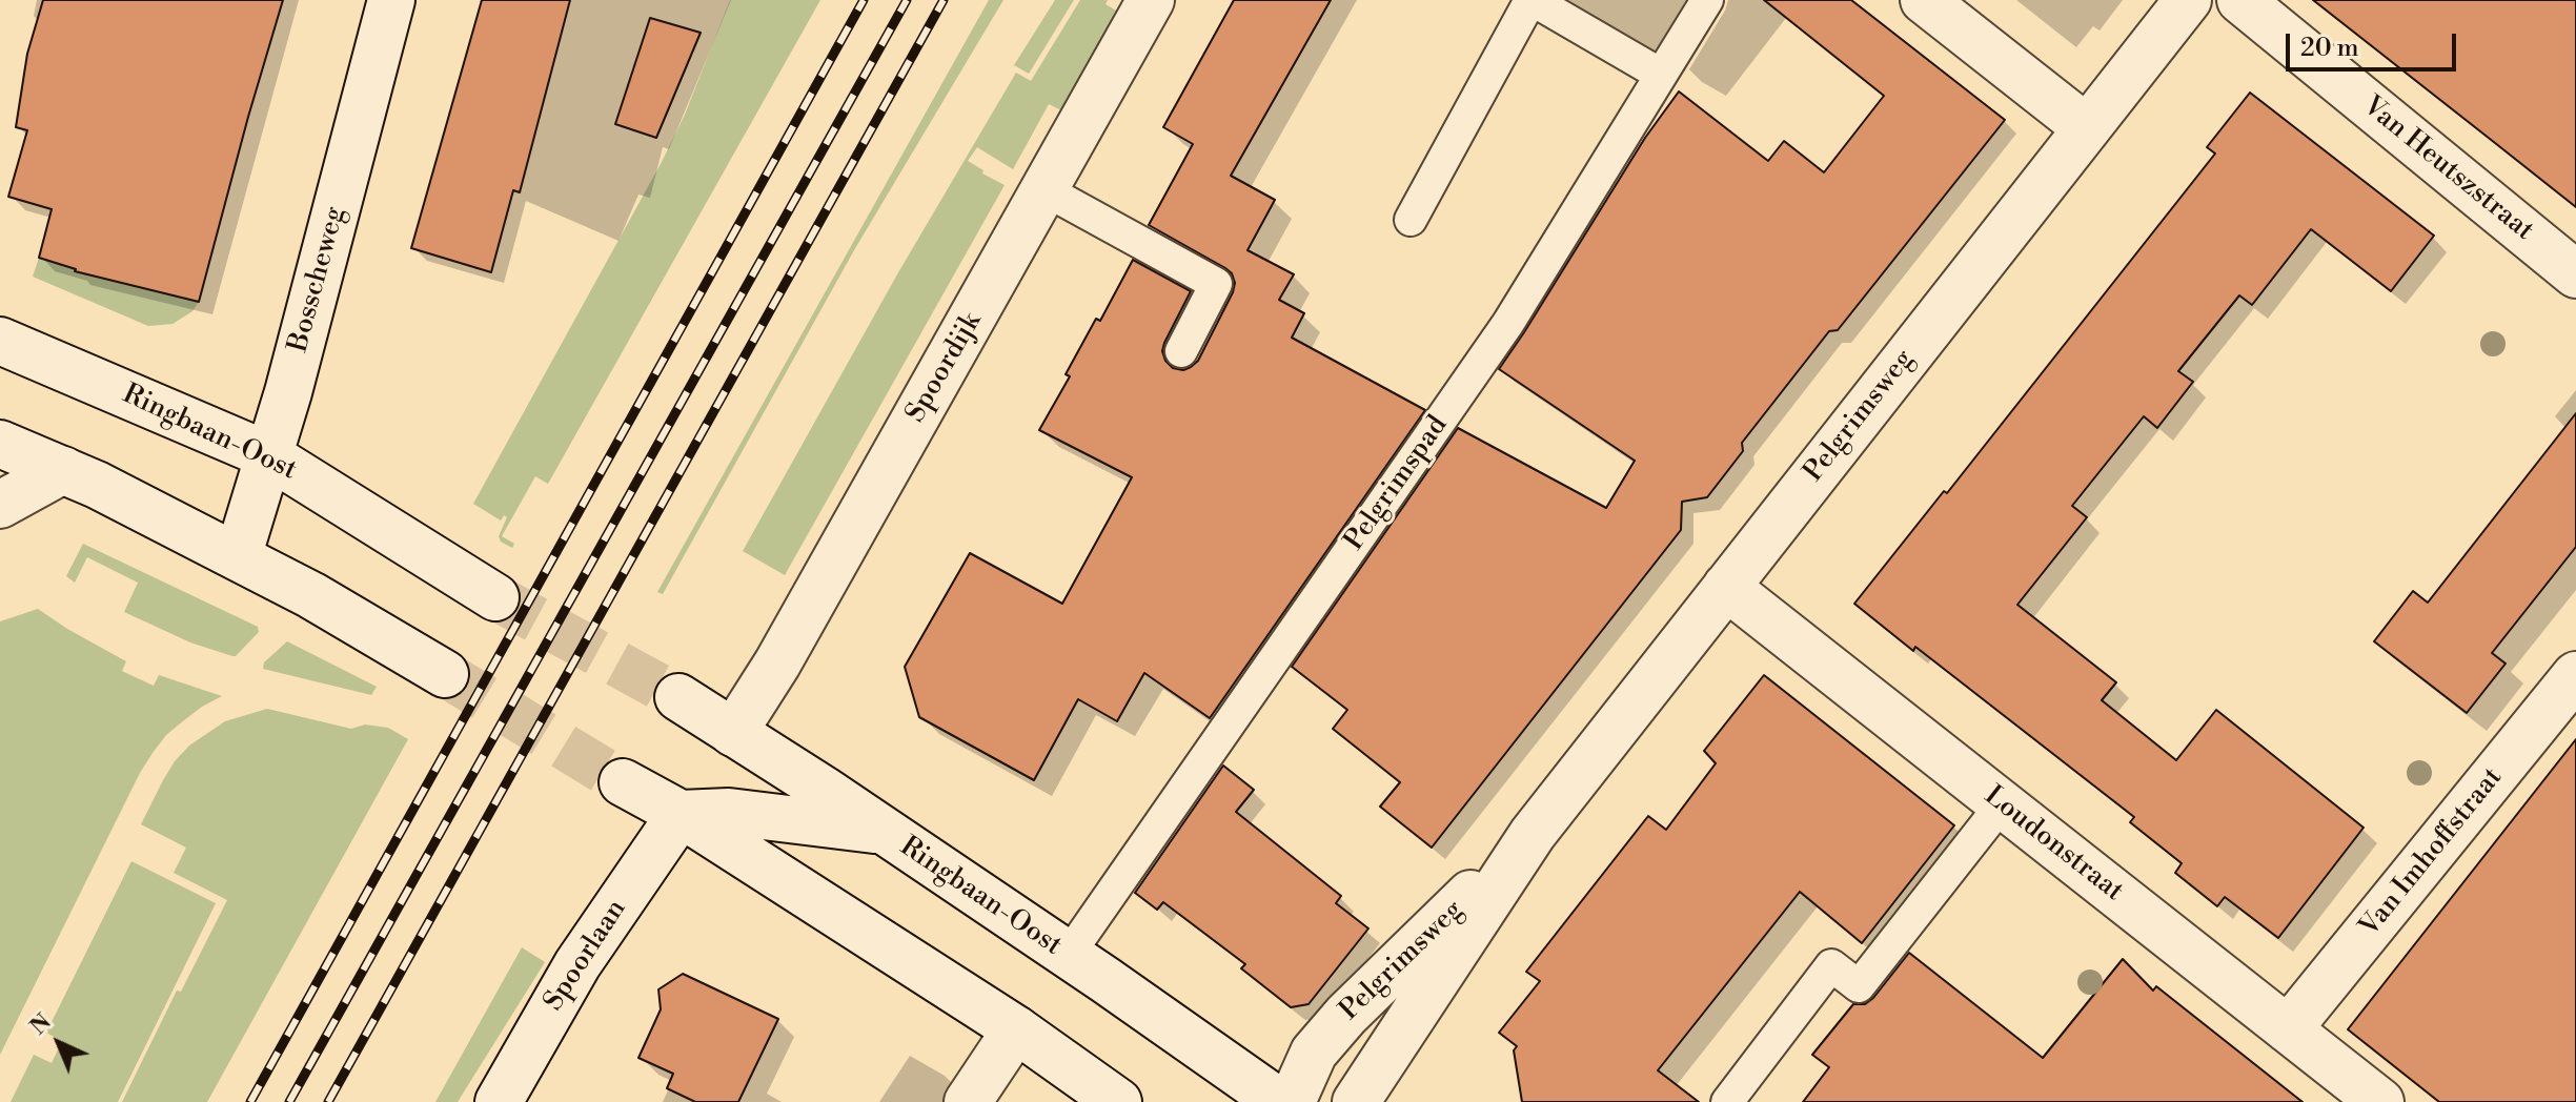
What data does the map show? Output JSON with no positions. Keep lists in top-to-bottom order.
{
  "streets": {
    "street": [
      "Van Heutszstraat",
      "Bosscheweg",
      "Spoordijk",
      "Pelgrimsweg",
      "Ringbaan-Oost",
      "Loudonstraat",
      "Van Imhoffstraat",
      "Spoorlaan"
    ],
    "lane": ["Pelgrimspad"]
  },
  "crossings": [
    ["Bosscheweg", "Ringbaan-Oost"],
    ["Spoordijk", "Ringbaan-Oost"],
    ["Pelgrimsweg", "Loudonstraat"],
    ["Ringbaan-Oost", "Pelgrimspad"],
    ["Loudonstraat", "Van Imhoffstraat"]
  ],
  "scale_bar": "20 m",
  "north": "top left"
}
